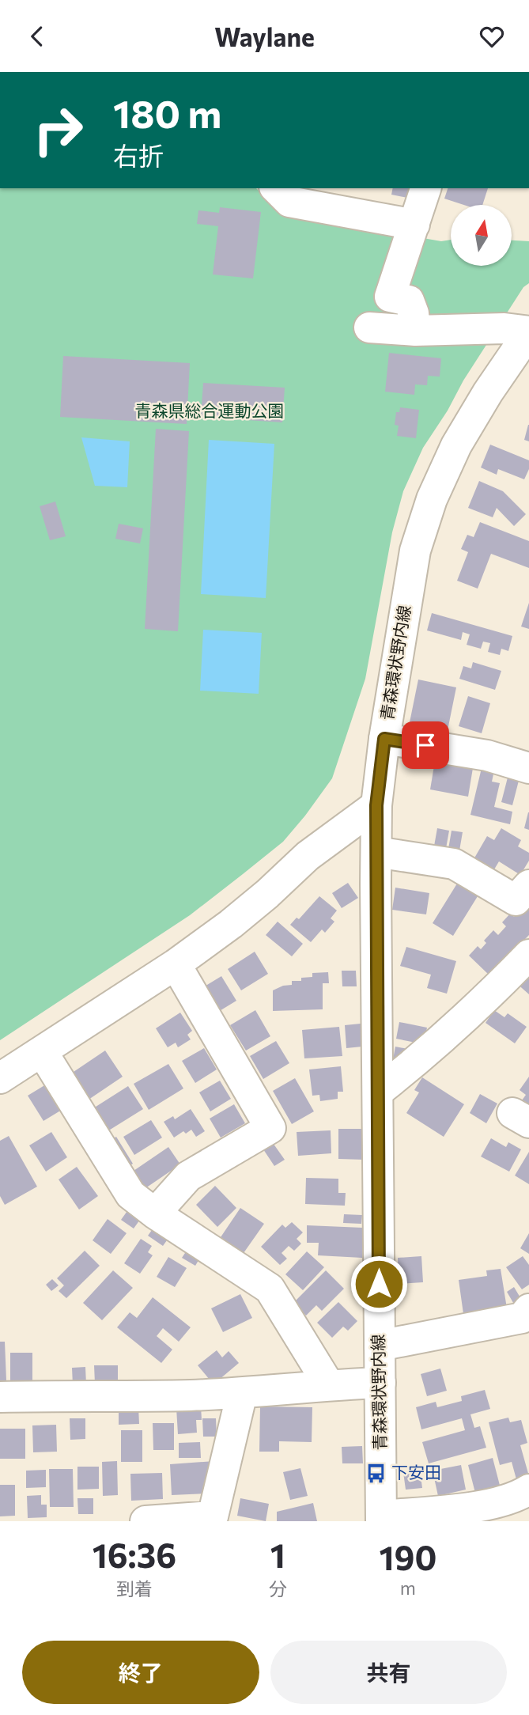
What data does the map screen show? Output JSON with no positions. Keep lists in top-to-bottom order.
{
  "streets": {
    "street": ["青森環状野内線"]
  },
  "parks": ["青森県総合運動公園"],
  "places": {
    "bus stop": ["下安田"]
  },
  "north": "top",
  "page": {
    "header": "Waylane",
    "turn": ["180 m", "右折"],
    "eta": [
      "16:36",
      "到着",
      "1",
      "分",
      "190",
      "m"
    ],
    "buttons": ["終了", "共有"]
  }
}
